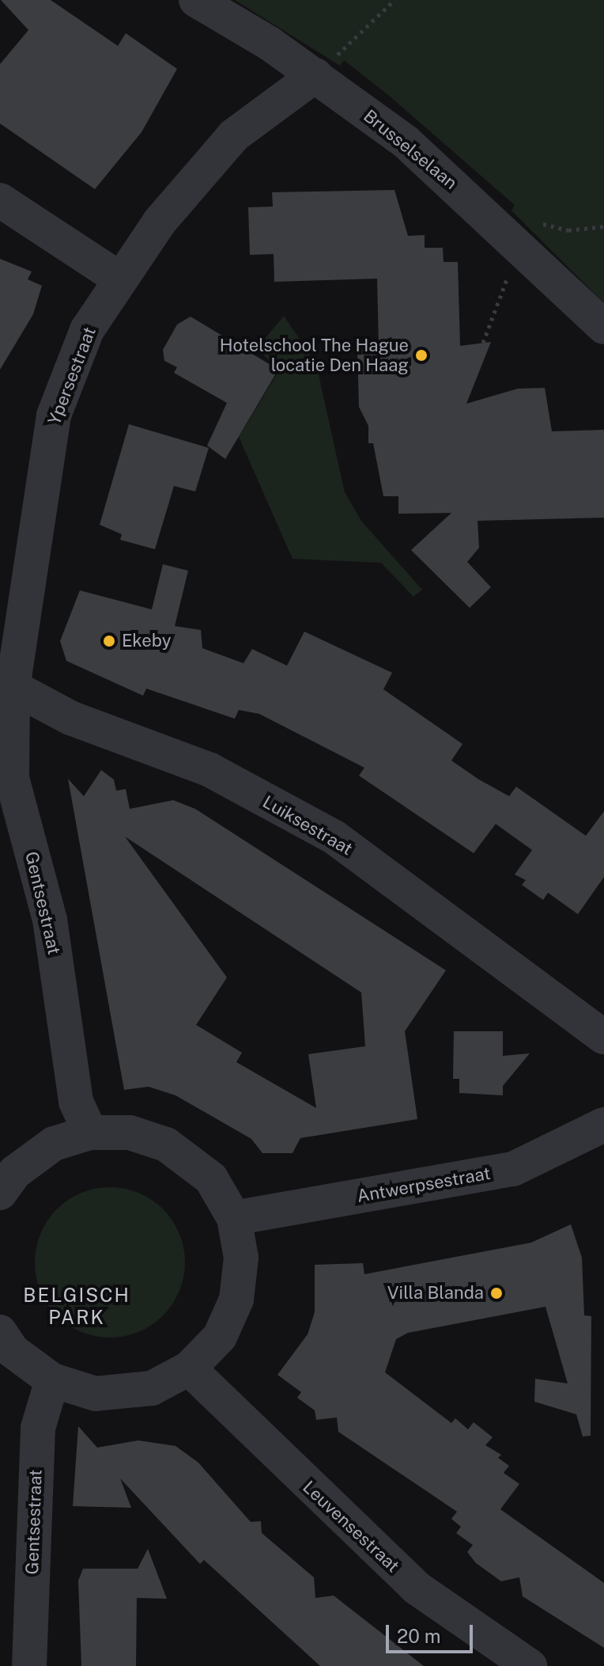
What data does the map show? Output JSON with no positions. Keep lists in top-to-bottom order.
{
  "streets": {
    "street": [
      "Brusselselaan",
      "Ypersestraat",
      "Luiksestraat",
      "Gentsestraat",
      "Antwerpsestraat",
      "Leuvensestraat"
    ]
  },
  "crossings": [
    ["Brusselselaan", "Ypersestraat"],
    ["Ypersestraat", "Luiksestraat"],
    ["Ypersestraat", "Gentsestraat"],
    ["Luiksestraat", "Gentsestraat"]
  ],
  "districts": ["BELGISCH PARK"],
  "places": ["Hotelschool The Hague locatie Den Haag", "Ekeby", "Villa Blanda"],
  "scale_bar": "20 m"
}
